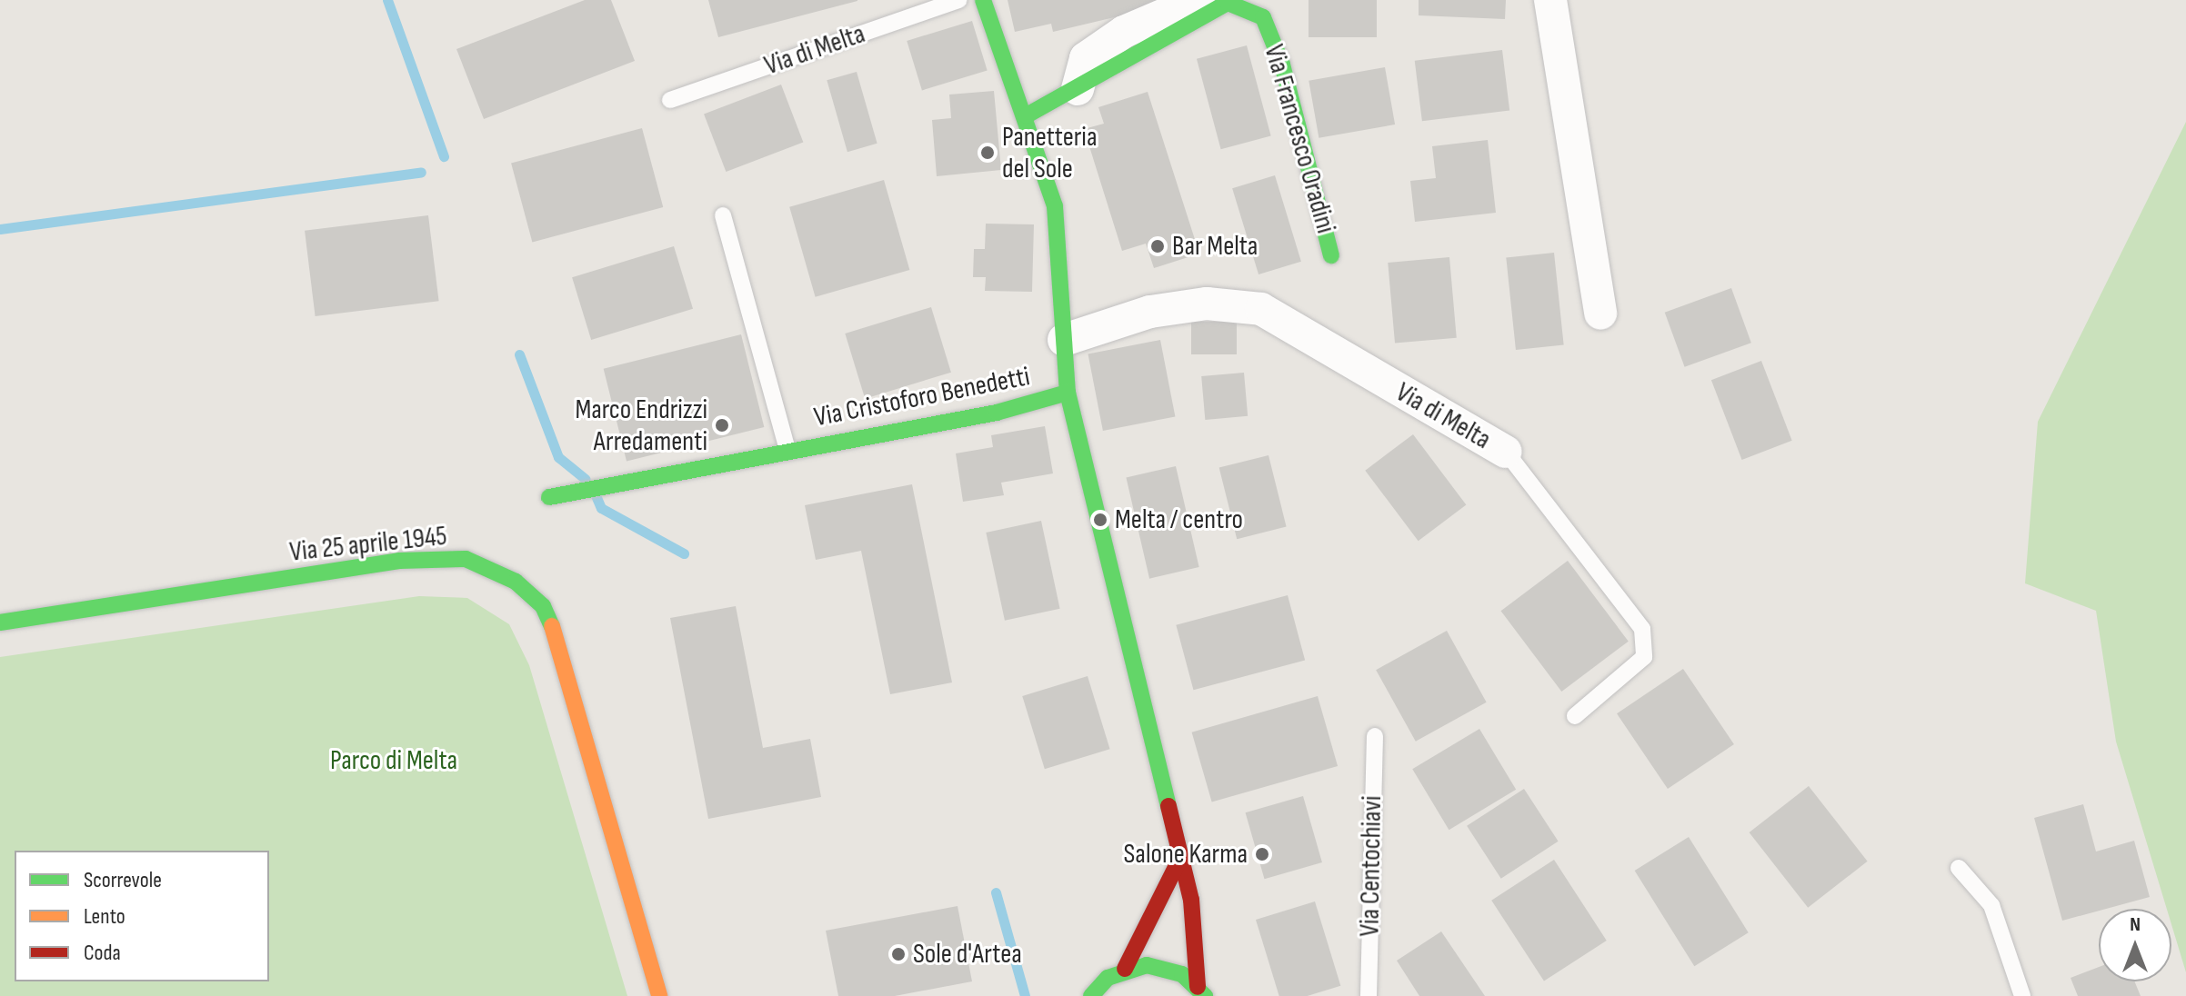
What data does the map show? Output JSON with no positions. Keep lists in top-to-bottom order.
{
  "streets": {
    "street": [
      "Via di Melta",
      "Via Francesco Oradini",
      "Via Cristoforo Benedetti",
      "Via 25 aprile 1945"
    ],
    "lane": ["Via Centochiavi"]
  },
  "parks": ["Parco di Melta"],
  "places": [
    "Panetteria del Sole",
    "Bar Melta",
    "Marco Endrizzi Arredamenti",
    "Melta / centro",
    "Salone Karma",
    "Sole d'Artea"
  ],
  "legend": ["Scorrevole", "Lento", "Coda"],
  "north": "top"
}
